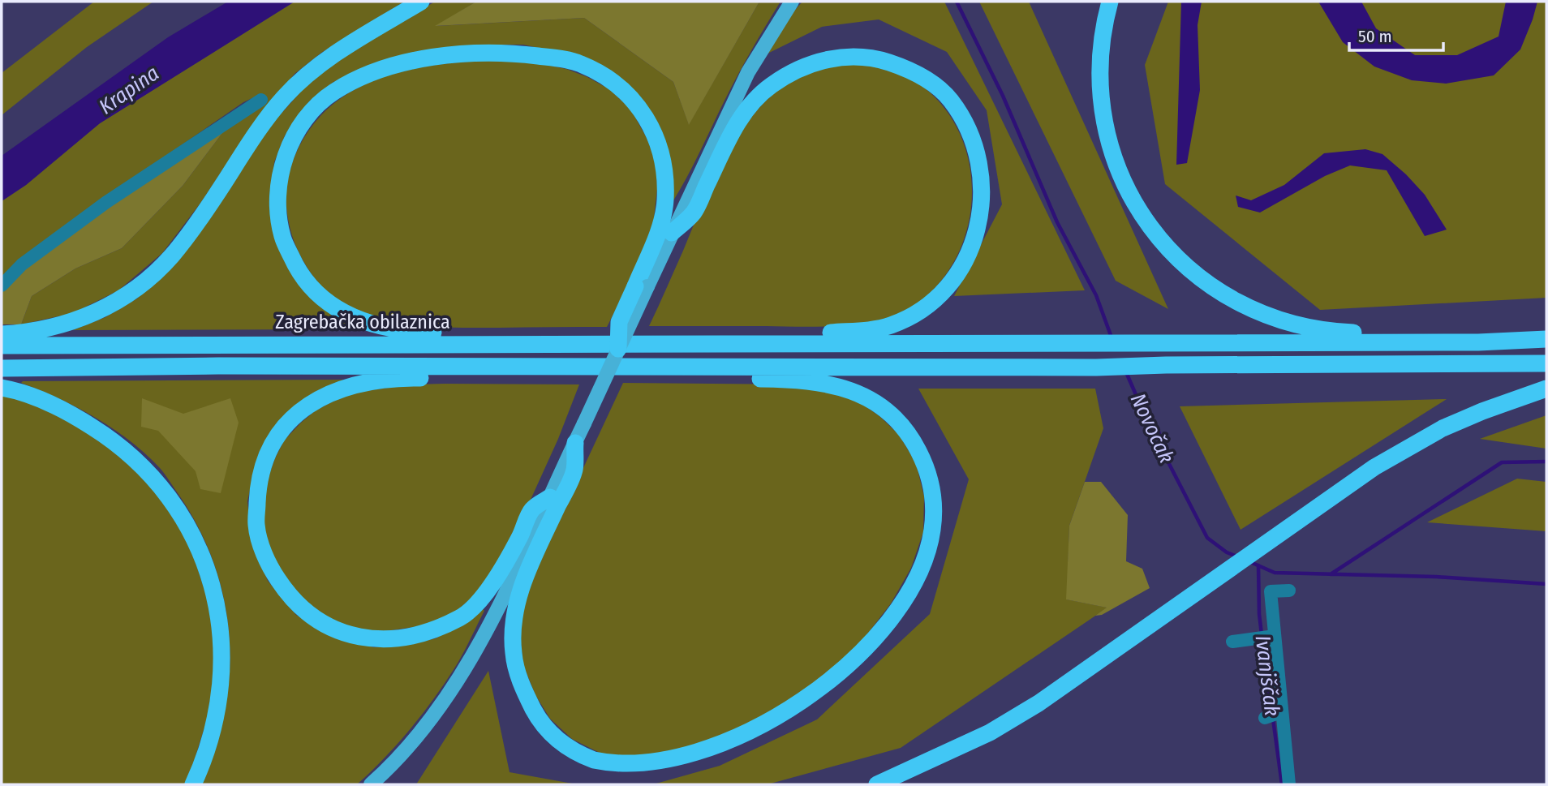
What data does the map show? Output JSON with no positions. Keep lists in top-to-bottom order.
{
  "streets": {
    "highway": ["Zagrebačka obilaznica"]
  },
  "water": ["Krapina", "Novočak", "Ivanjščak"],
  "scale_bar": "50 m"
}
